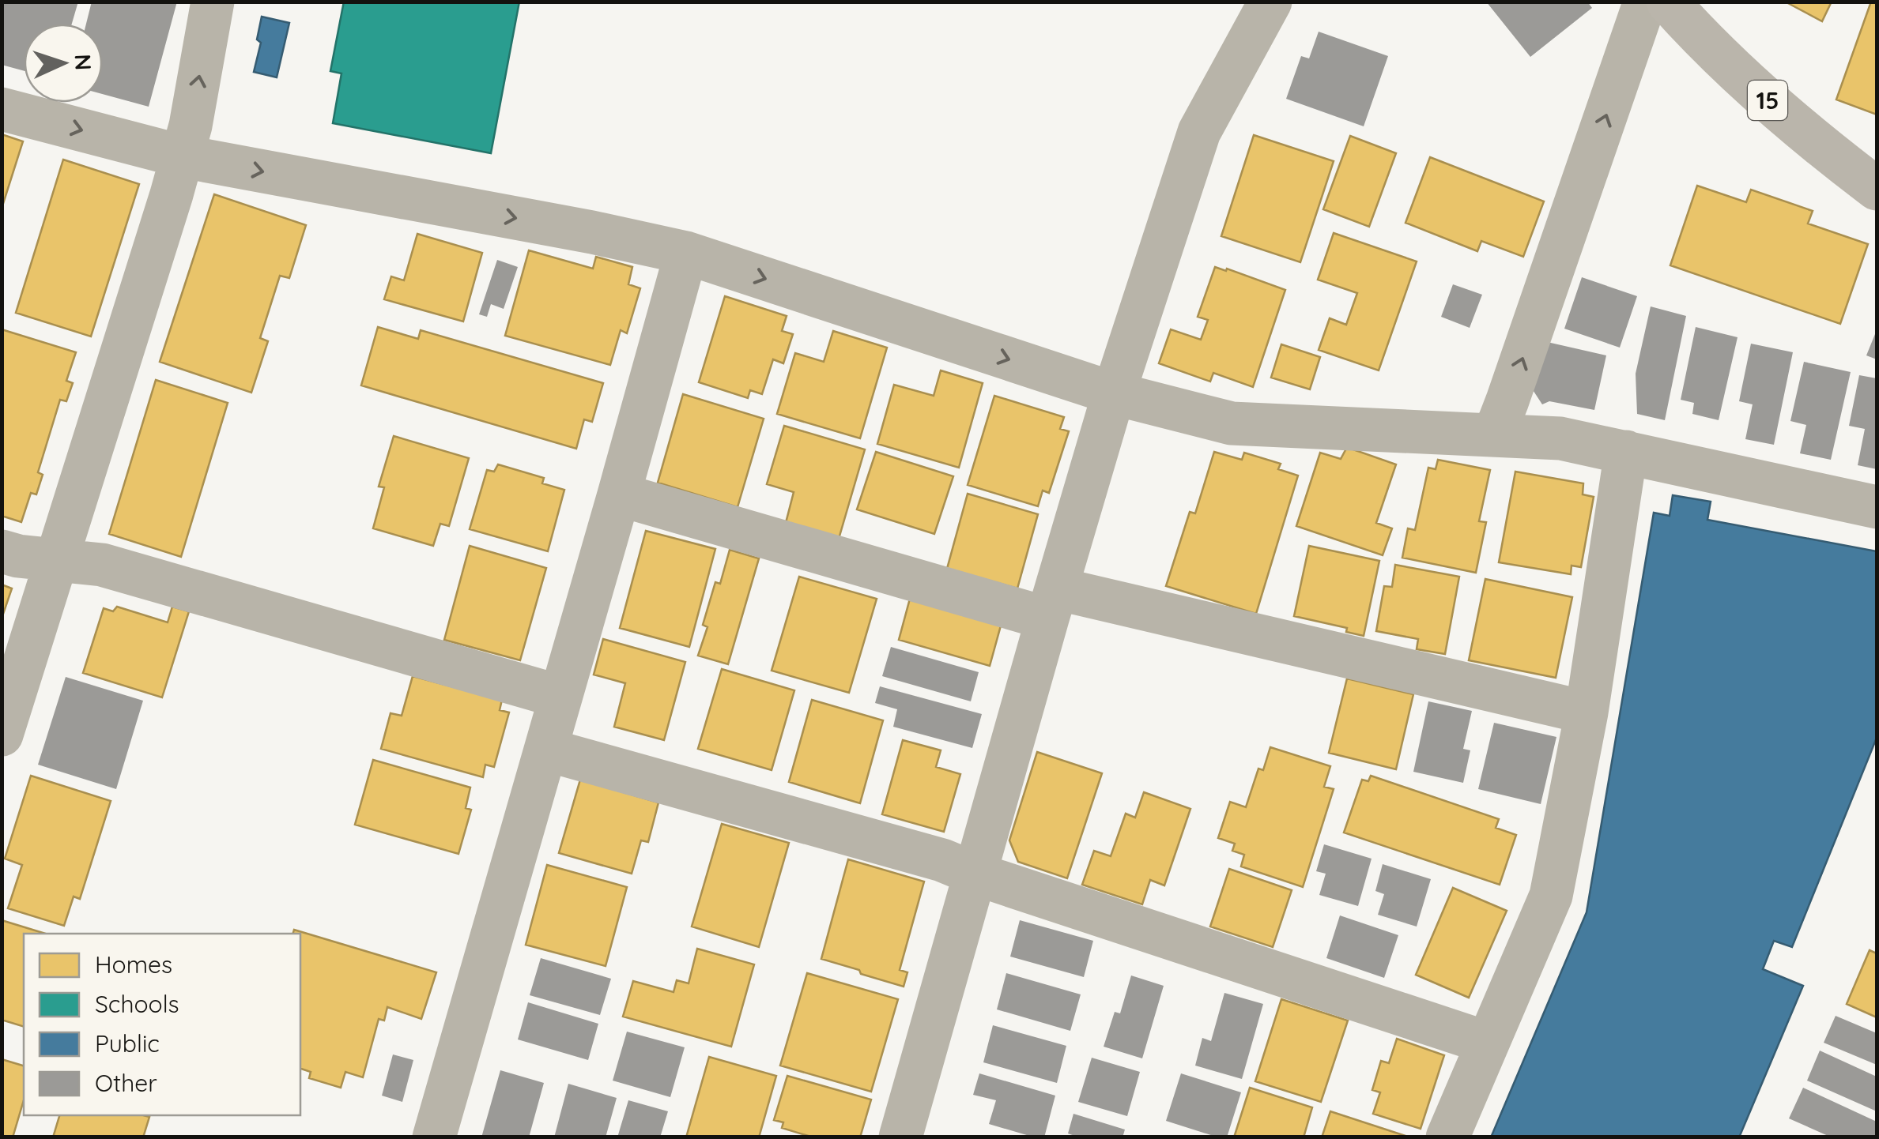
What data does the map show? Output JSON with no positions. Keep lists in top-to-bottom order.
{
  "streets": {
    "main road": ["15"]
  },
  "legend": [
    "Homes",
    "Schools",
    "Public",
    "Other"
  ],
  "north": "right"
}
